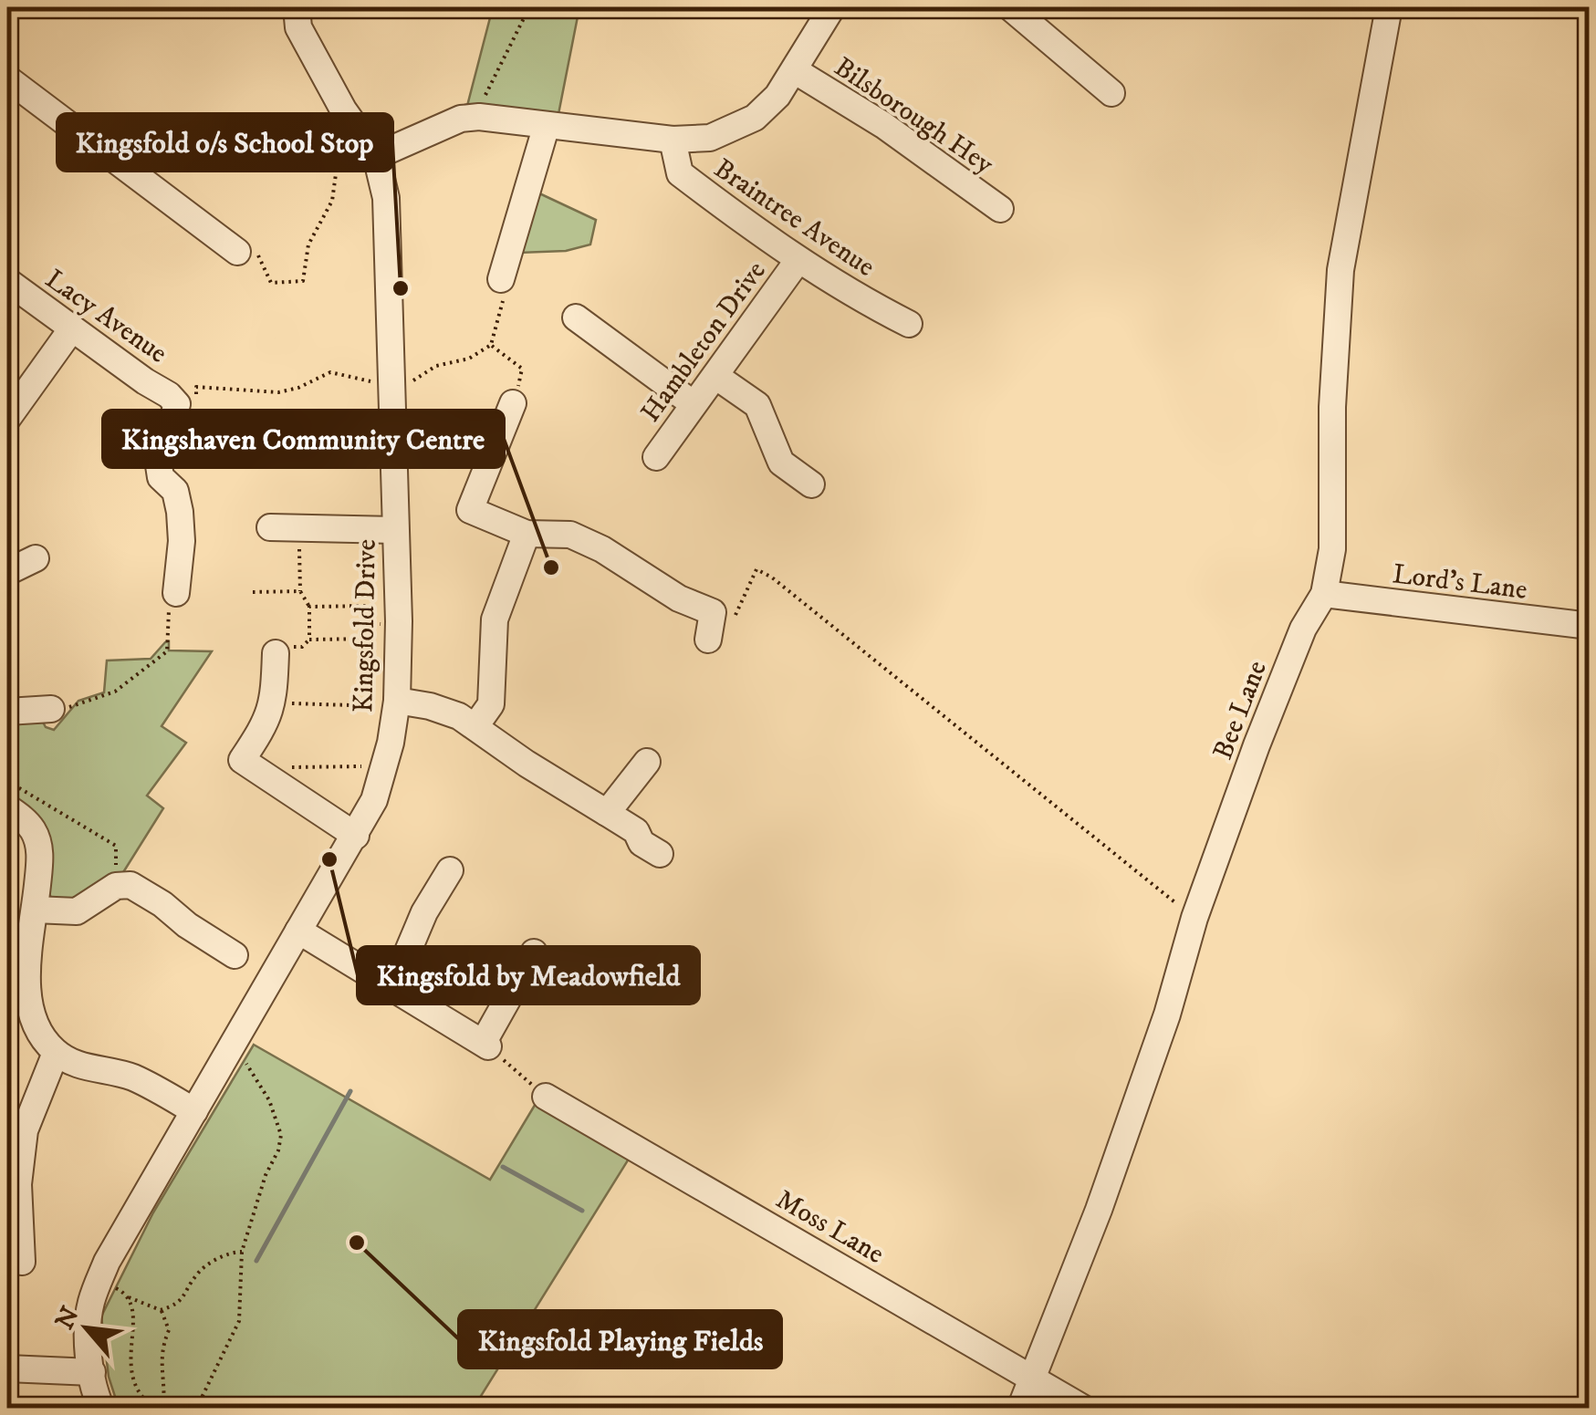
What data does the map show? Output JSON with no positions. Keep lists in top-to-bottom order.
{
  "streets": {
    "street": [
      "Bilsborough Hey",
      "Braintree Avenue",
      "Lacy Avenue",
      "Hambleton Drive",
      "Lord's Lane",
      "Kingsfold Drive",
      "Bee Lane",
      "Moss Lane"
    ]
  },
  "crossings": [
    ["Braintree Avenue", "Hambleton Drive"],
    ["Lord's Lane", "Bee Lane"],
    ["Bee Lane", "Moss Lane"]
  ],
  "places": [
    "Kingsfold o/s School Stop",
    "Kingshaven Community Centre",
    "Kingsfold by Meadowfield",
    "Kingsfold Playing Fields"
  ],
  "north": "top left"
}
